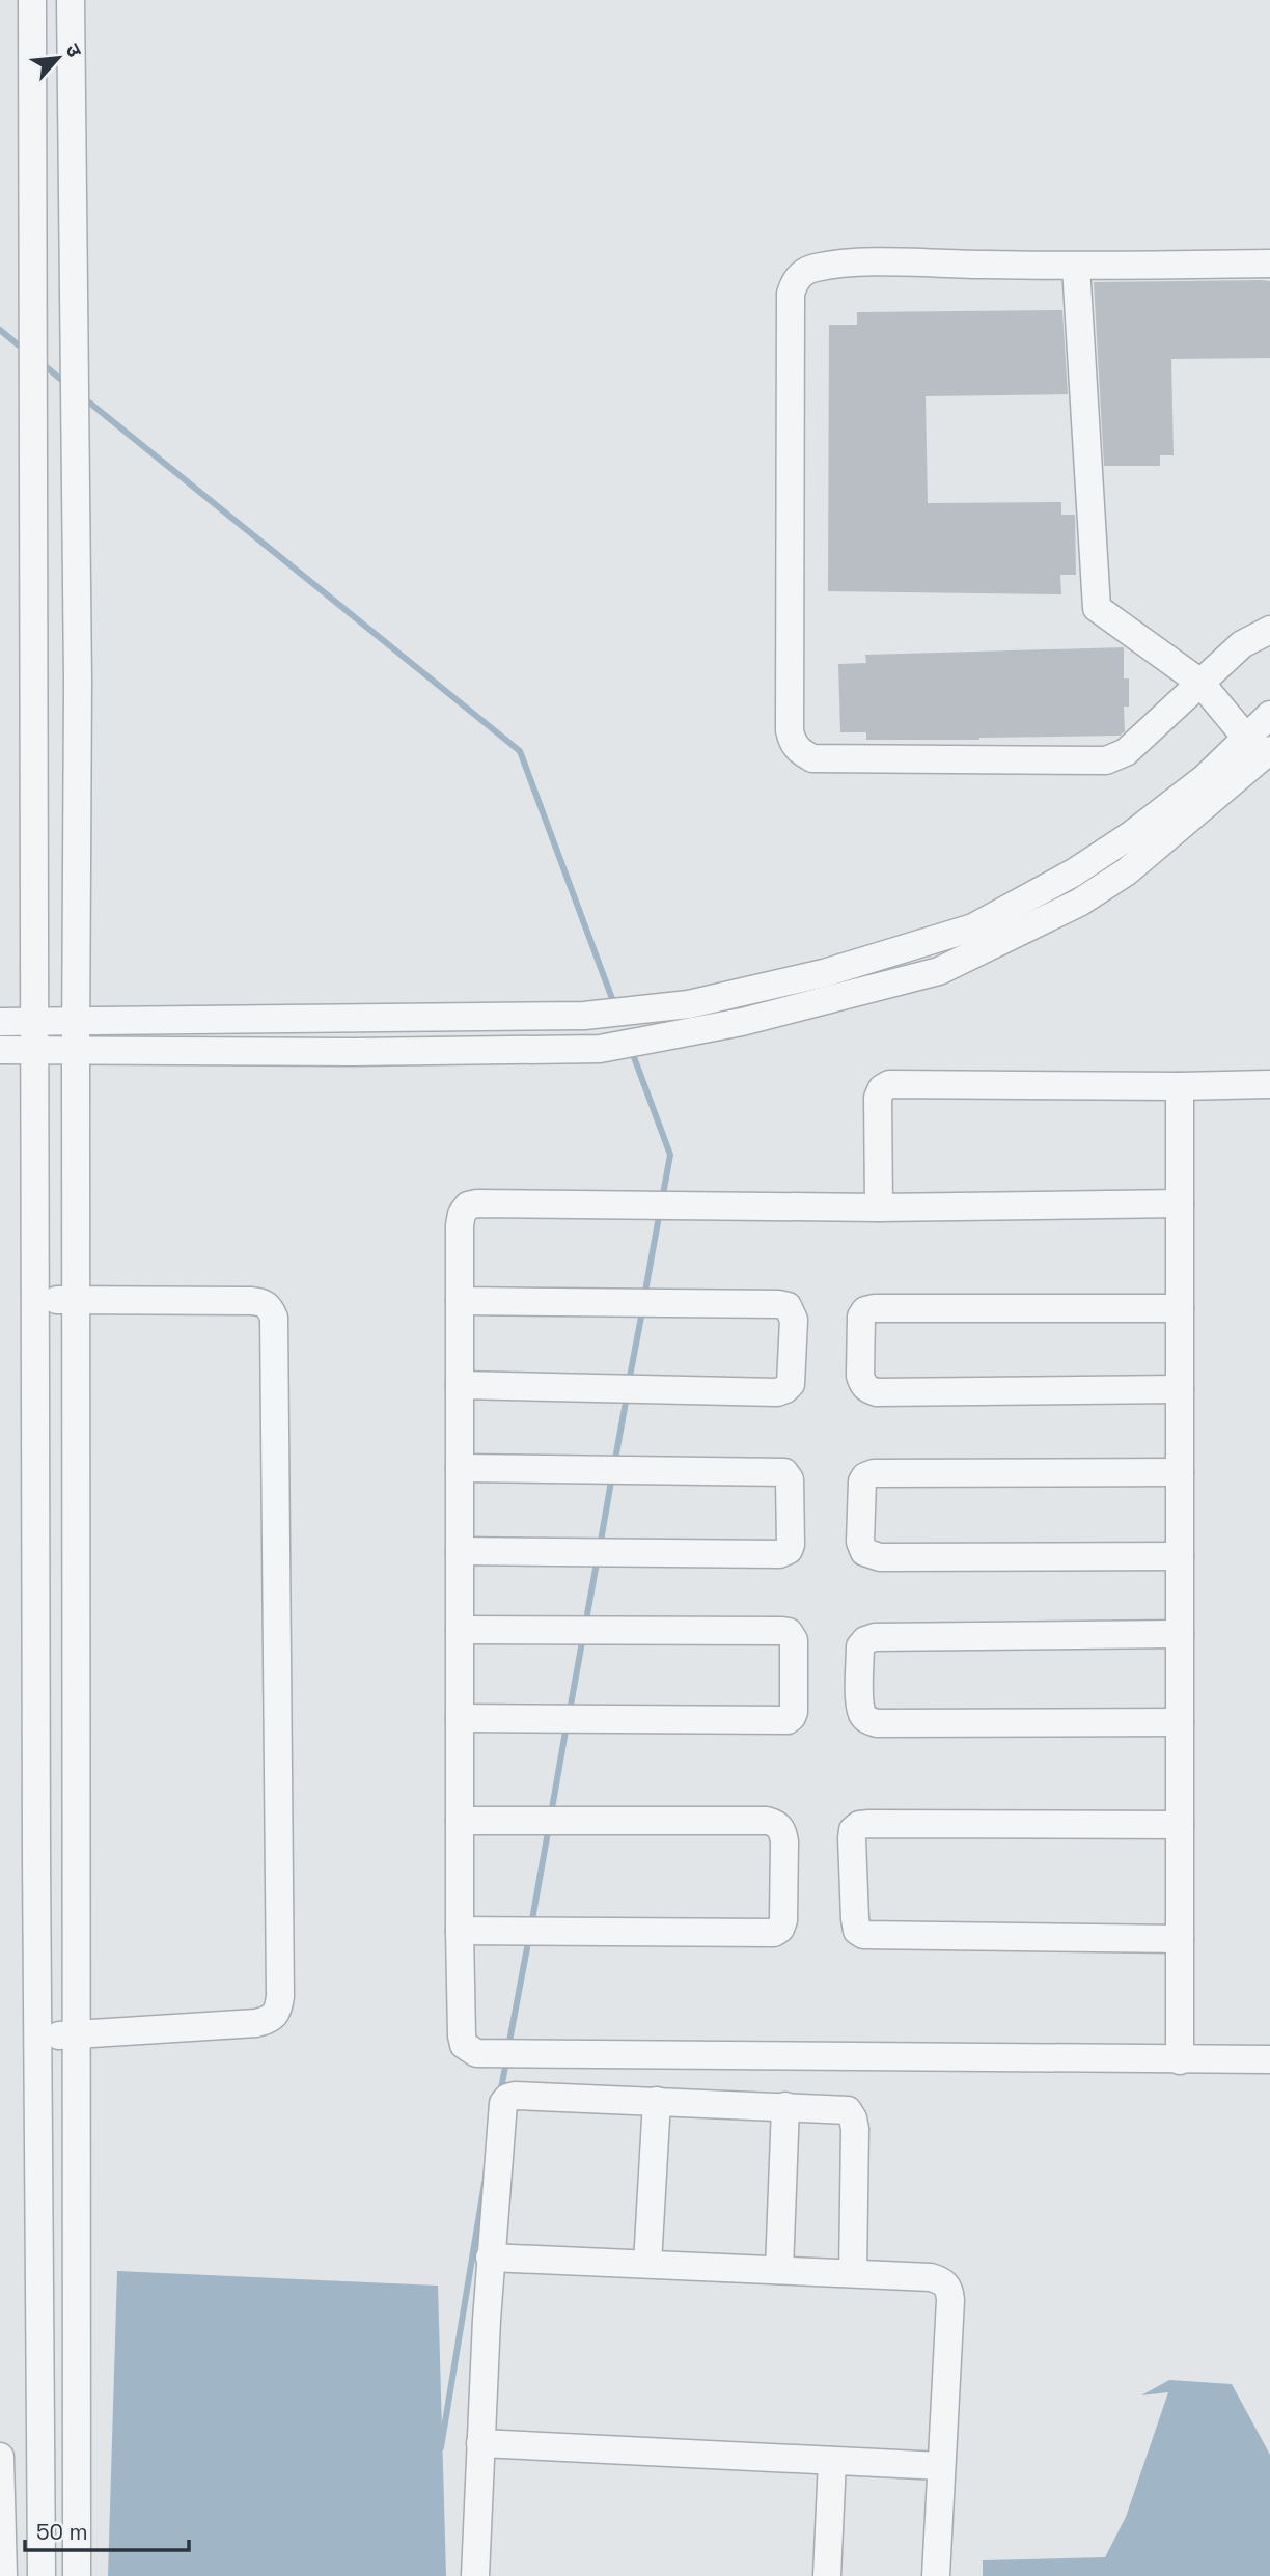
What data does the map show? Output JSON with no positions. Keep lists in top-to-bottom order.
{
  "scale_bar": "50 m",
  "north": "top right"
}
